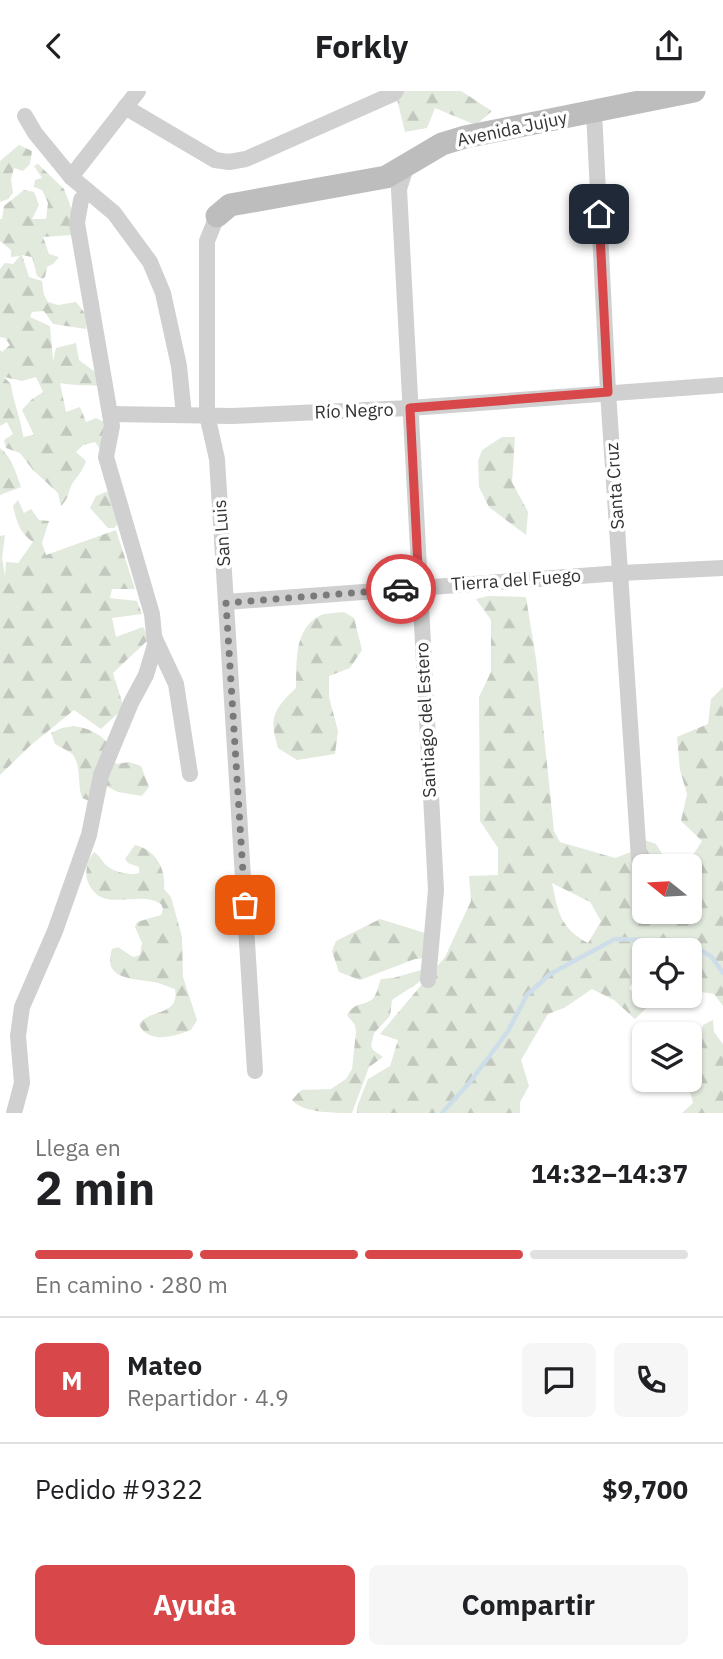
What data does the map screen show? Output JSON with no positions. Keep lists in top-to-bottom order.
{
  "streets": {
    "street": [
      "Avenida Jujuy",
      "Río Negro",
      "Santa Cruz",
      "San Luis",
      "Tierra del Fuego",
      "Santiago del Estero"
    ]
  },
  "crossings": [
    ["Avenida Jujuy", "Santa Cruz"],
    ["Avenida Jujuy", "San Luis"],
    ["Avenida Jujuy", "Santiago del Estero"],
    ["Río Negro", "Santa Cruz"],
    ["Río Negro", "San Luis"],
    ["Río Negro", "Santiago del Estero"],
    ["Santa Cruz", "Tierra del Fuego"],
    ["San Luis", "Tierra del Fuego"],
    ["Tierra del Fuego", "Santiago del Estero"]
  ],
  "north": "left",
  "page": {
    "header": "Forkly",
    "heading": ["2 min", "Llega en", "14:32–14:37"],
    "panel": [
      "Mateo",
      "Repartidor · 4.9",
      "Pedido #9322",
      "$9,700"
    ],
    "bar": "En camino · 280 m",
    "round": "M",
    "buttons": ["Ayuda", "Compartir"]
  }
}
